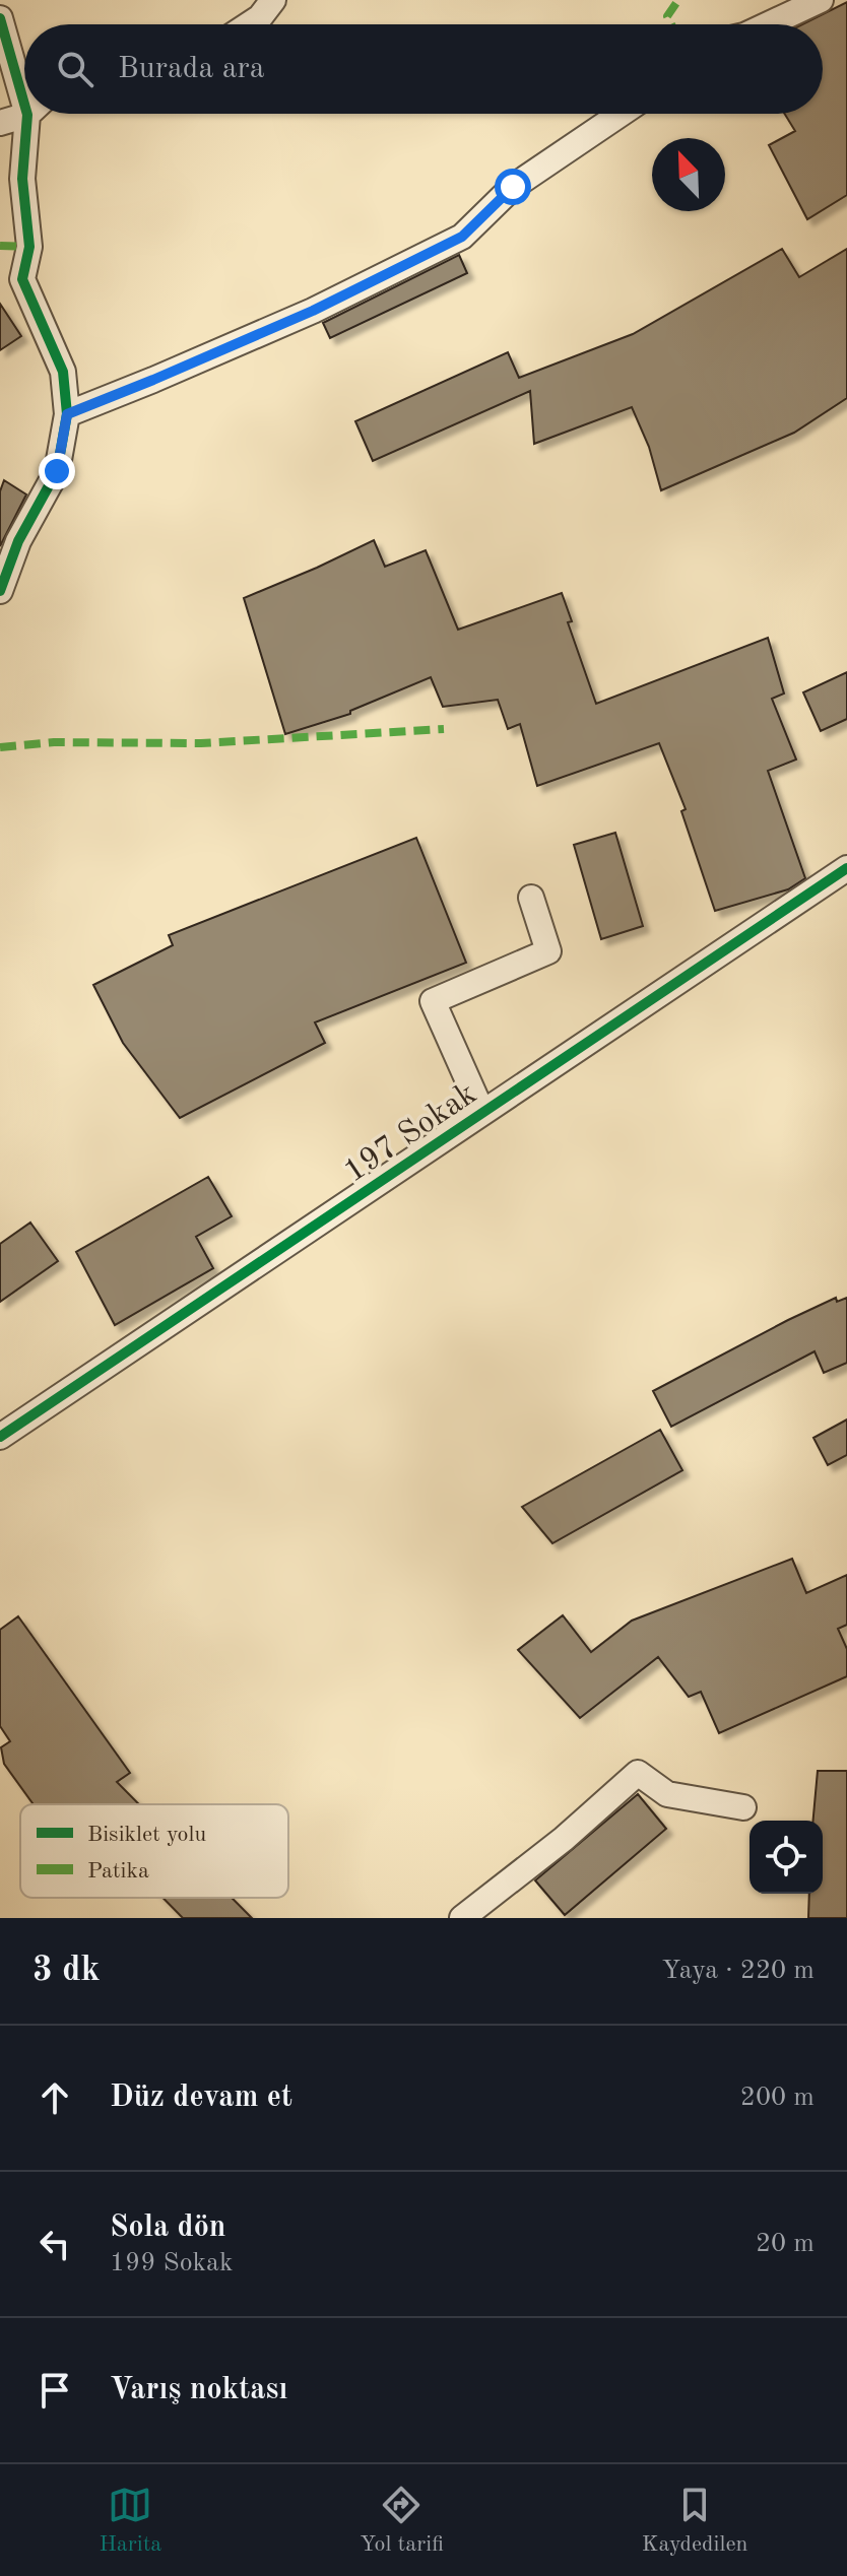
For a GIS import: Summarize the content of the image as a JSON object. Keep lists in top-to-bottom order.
{
  "streets": {
    "street": ["197 Sokak"]
  },
  "legend": ["Bisiklet yolu", "Patika"],
  "north": "top left",
  "page": {
    "search": "Burada ara",
    "heading": ["3 dk", "Yaya · 220 m"],
    "list": [
      ["Düz devam et", "200 m"],
      ["Sola dön", "199 Sokak", "20 m"],
      "Varış noktası"
    ],
    "nav": ["Harita", "Yol tarifi", "Kaydedilen"]
  }
}
